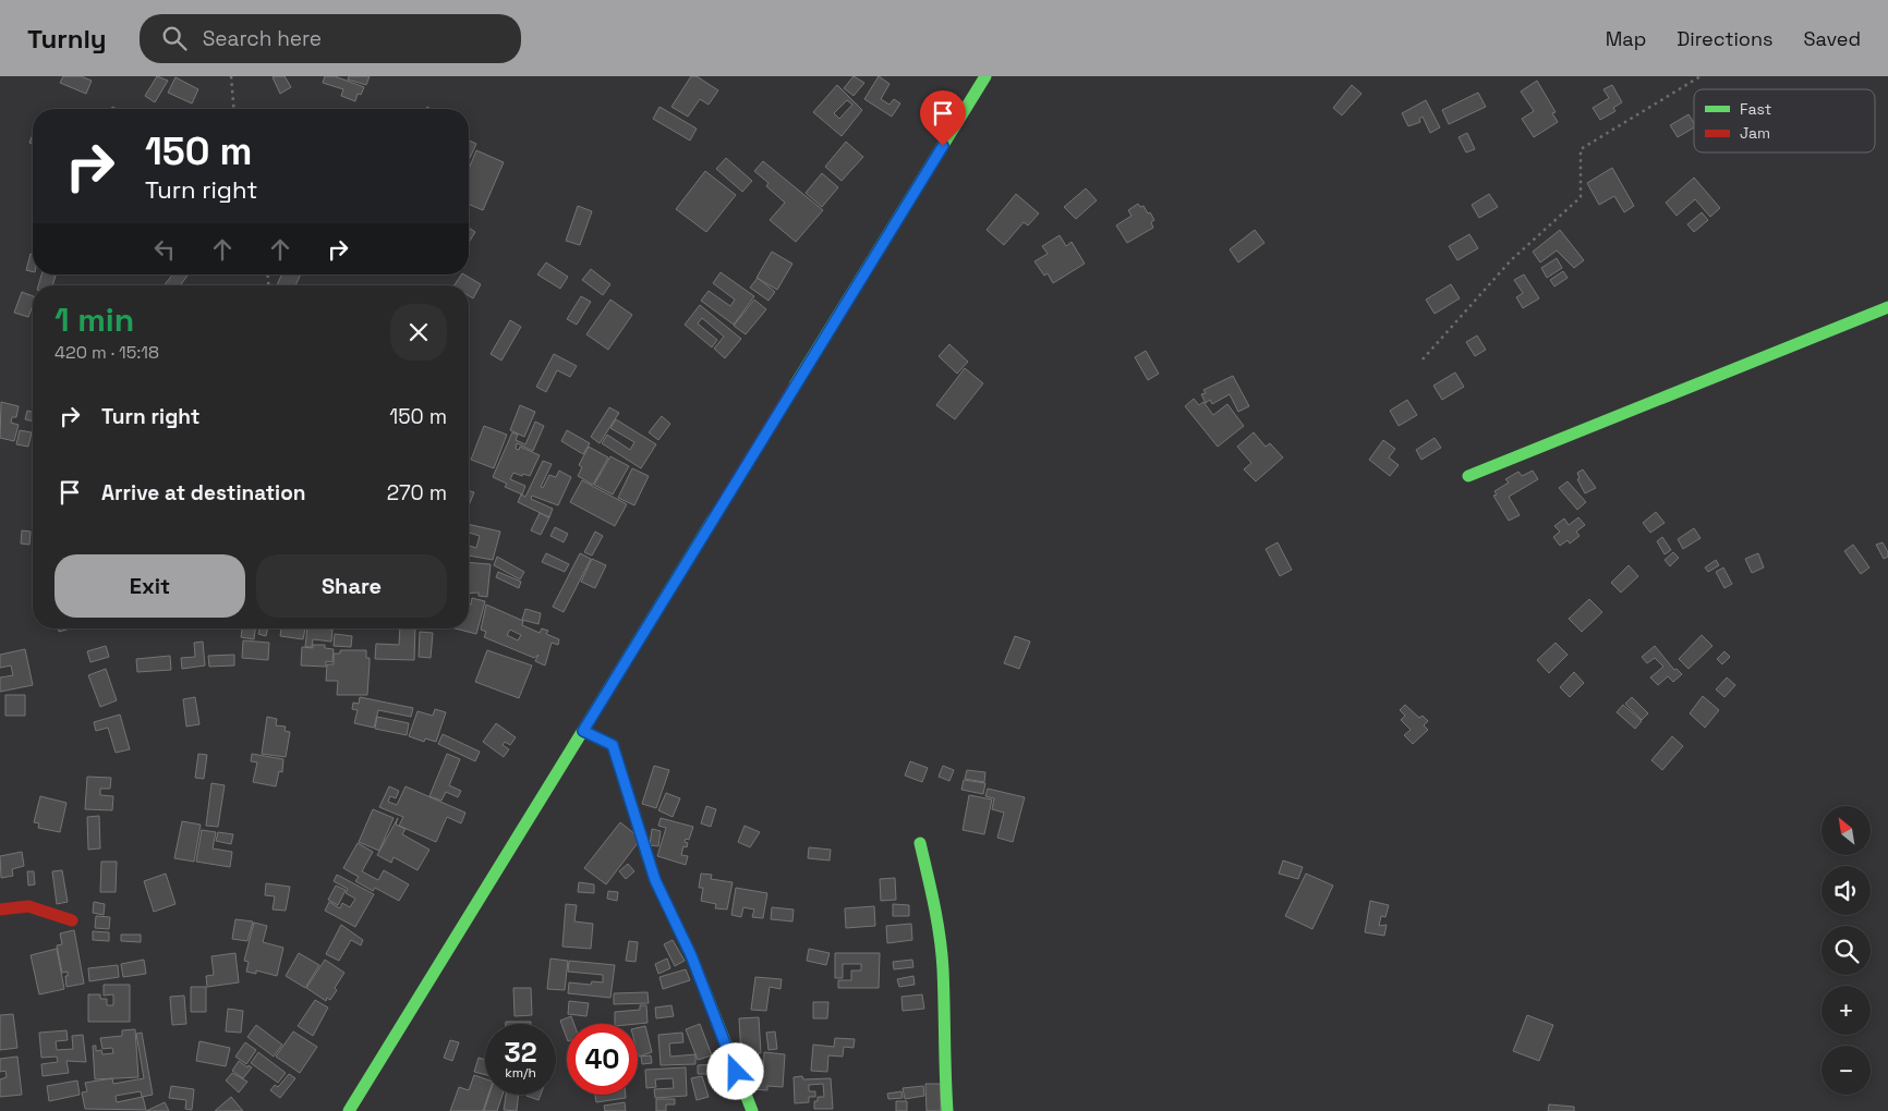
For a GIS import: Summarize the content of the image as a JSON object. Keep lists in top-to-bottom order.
{
  "legend": ["Fast", "Jam"],
  "north": "top left",
  "page": {
    "header": "Turnly",
    "search": "Search here",
    "nav": ["Map", "Directions", "Saved"],
    "turn": ["150 m", "Turn right"],
    "heading": ["1 min", "420 m · 15:18"],
    "list": [
      {
        "name": "Turn right",
        "value": "150 m"
      },
      {
        "name": "Arrive at destination",
        "value": "270 m"
      }
    ],
    "buttons": ["Exit", "Share"],
    "map_buttons": ["+", "−"],
    "speed": "32 km/h",
    "limit": "40"
  }
}
